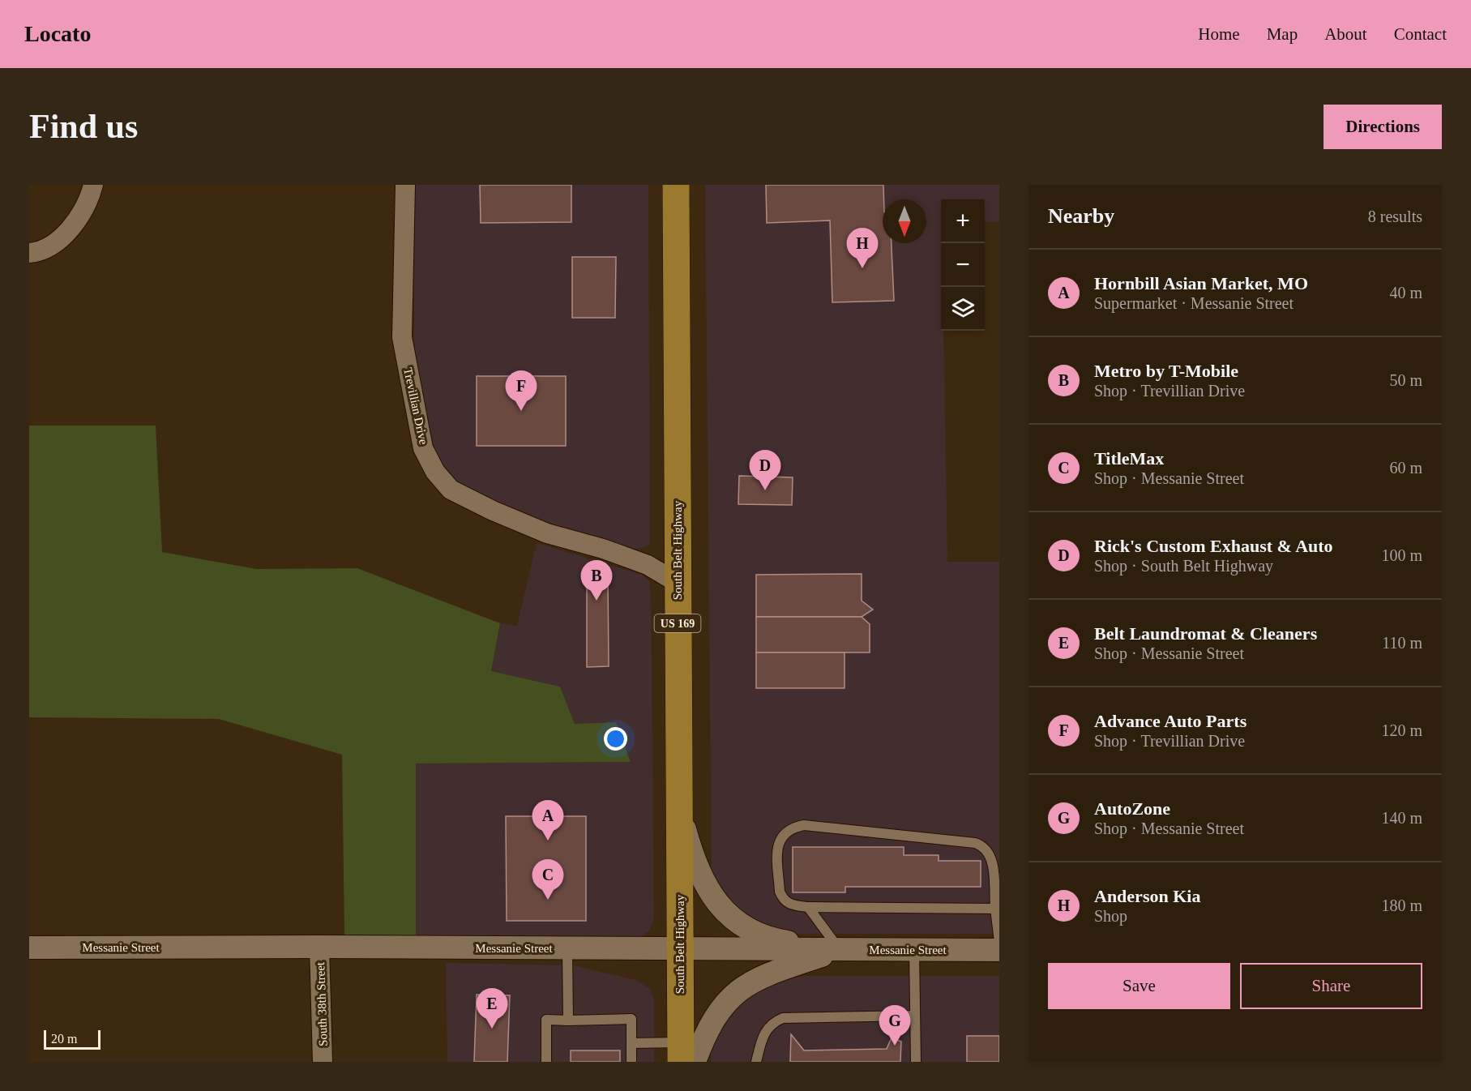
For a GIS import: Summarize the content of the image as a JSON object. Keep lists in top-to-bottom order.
{
  "streets": {
    "main road": ["South Belt Highway", "US 169"],
    "street": ["Trevillian Drive", "Messanie Street", "South 38th Street"]
  },
  "crossings": [
    ["Trevillian Drive", "South Belt Highway"],
    ["South Belt Highway", "Messanie Street"],
    ["Messanie Street", "South 38th Street"]
  ],
  "scale_bar": "20 m",
  "north": "bottom",
  "page": {
    "header": "Locato",
    "nav": [
      "Home",
      "Map",
      "About",
      "Contact"
    ],
    "buttons": [
      "Directions",
      ["Save", "Share"]
    ],
    "title": "Find us",
    "heading": ["Nearby", "8 results"],
    "map_buttons": ["+", "−"],
    "pins": [
      "H",
      "F",
      "D",
      "B",
      "A",
      "C",
      "E",
      "G"
    ],
    "list": [
      {
        "mark": "A",
        "name": "Hornbill Asian Market, MO",
        "note": "Supermarket · Messanie Street",
        "value": "40 m"
      },
      {
        "mark": "B",
        "name": "Metro by T-Mobile",
        "note": "Shop · Trevillian Drive",
        "value": "50 m"
      },
      {
        "mark": "C",
        "name": "TitleMax",
        "note": "Shop · Messanie Street",
        "value": "60 m"
      },
      {
        "mark": "D",
        "name": "Rick's Custom Exhaust & Auto",
        "note": "Shop · South Belt Highway",
        "value": "100 m"
      },
      {
        "mark": "E",
        "name": "Belt Laundromat & Cleaners",
        "note": "Shop · Messanie Street",
        "value": "110 m"
      },
      {
        "mark": "F",
        "name": "Advance Auto Parts",
        "note": "Shop · Trevillian Drive",
        "value": "120 m"
      },
      {
        "mark": "G",
        "name": "AutoZone",
        "note": "Shop · Messanie Street",
        "value": "140 m"
      },
      {
        "mark": "H",
        "name": "Anderson Kia",
        "note": "Shop",
        "value": "180 m"
      }
    ],
    "scale": "20 m"
  }
}
